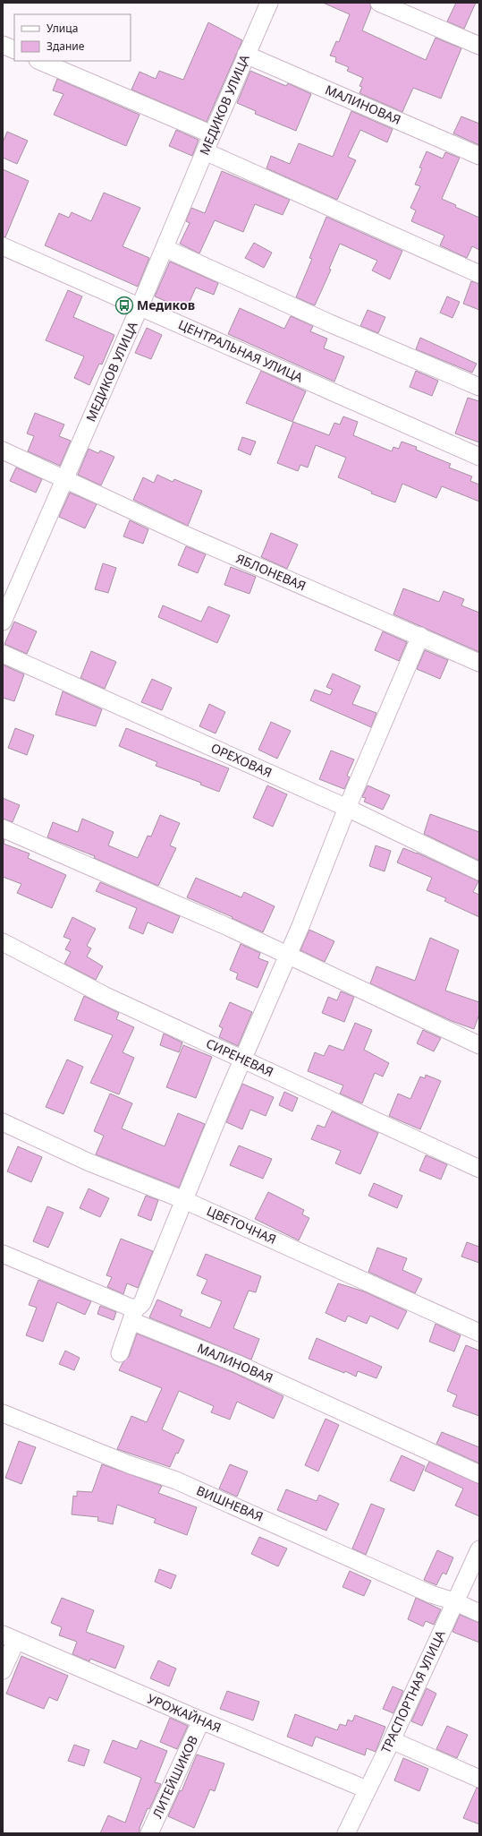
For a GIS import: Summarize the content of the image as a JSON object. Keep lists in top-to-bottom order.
{
  "streets": {
    "street": [
      "МЕДИКОВ УЛИЦА",
      "МАЛИНОВАЯ",
      "ЦЕНТРАЛЬНАЯ УЛИЦА",
      "ЯБЛОНЕВАЯ",
      "ОРЕХОВАЯ",
      "СИРЕНЕВАЯ",
      "ЦВЕТОЧНАЯ",
      "ВИШНЕВАЯ",
      "ТРАСПОРТНАЯ УЛИЦА",
      "УРОЖАЙНАЯ",
      "ЛИТЕЙШИКОВ"
    ]
  },
  "crossings": [
    ["МЕДИКОВ УЛИЦА", "МАЛИНОВАЯ"],
    ["МЕДИКОВ УЛИЦА", "ЦЕНТРАЛЬНАЯ УЛИЦА"],
    ["МЕДИКОВ УЛИЦА", "ЯБЛОНЕВАЯ"],
    ["ВИШНЕВАЯ", "ТРАСПОРТНАЯ УЛИЦА"],
    ["ТРАСПОРТНАЯ УЛИЦА", "УРОЖАЙНАЯ"],
    ["УРОЖАЙНАЯ", "ЛИТЕЙШИКОВ"]
  ],
  "places": {
    "bus stop": ["Медиков"]
  },
  "legend": ["Улица", "Здание"]
}
